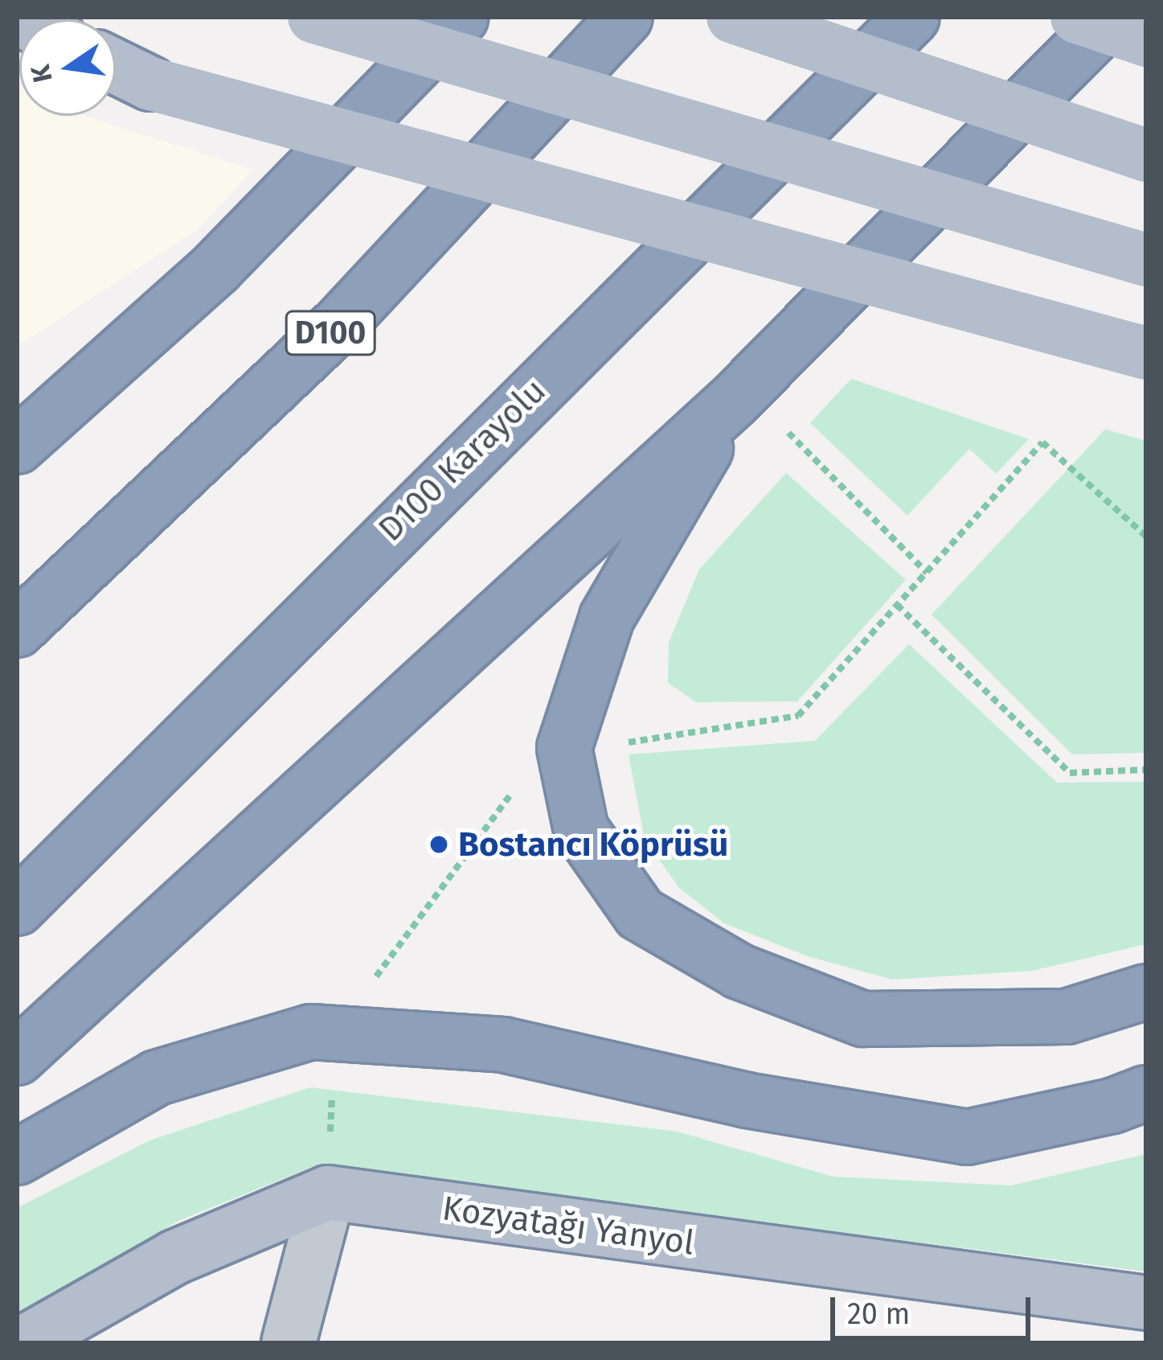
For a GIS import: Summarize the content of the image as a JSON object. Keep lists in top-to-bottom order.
{
  "streets": {
    "highway": ["D100", "D100 Karayolu"],
    "main road": ["Kozyatağı Yanyol"]
  },
  "places": ["Bostancı Köprüsü"],
  "scale_bar": "20 m",
  "north": "left"
}
